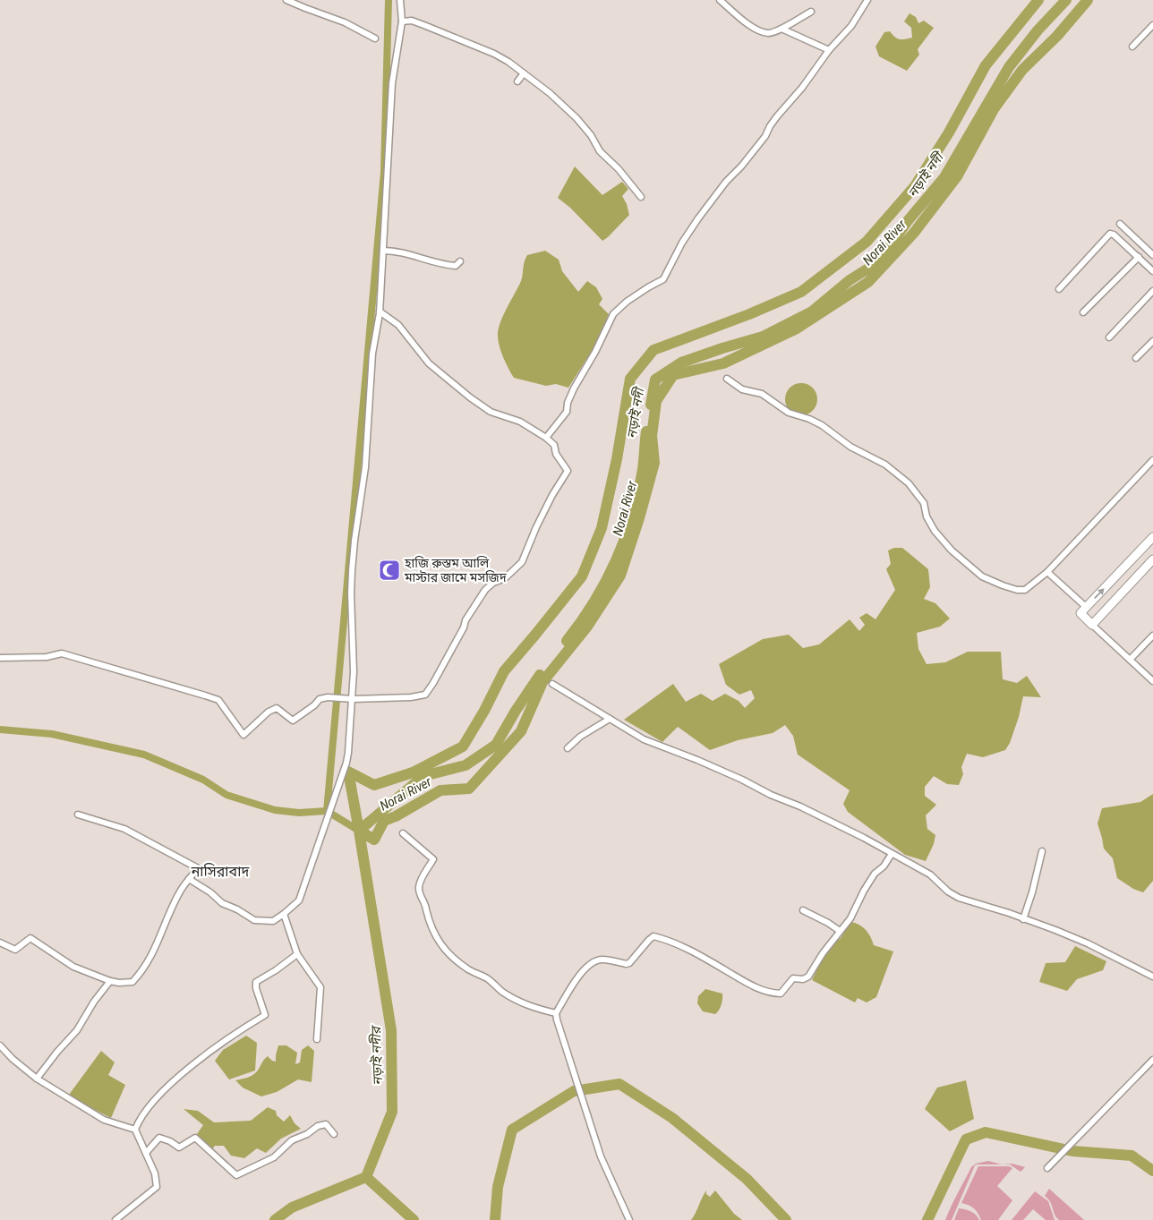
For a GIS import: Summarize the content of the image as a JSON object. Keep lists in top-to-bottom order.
{
  "districts": ["নাসিরাবাদ"],
  "water": ["নড়াই নদী", "Norai River", "নড়াই নদীর"],
  "places": {
    "mosque": ["হাজি রুস্তম আলি মাস্টার জামে মসজিদ"]
  }
}
